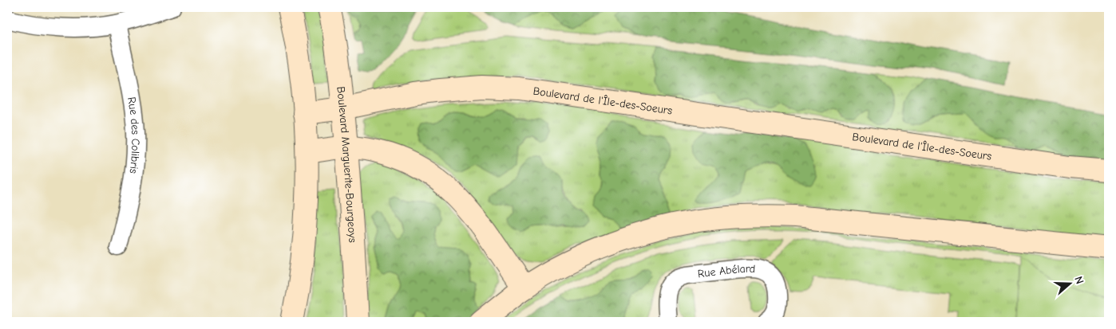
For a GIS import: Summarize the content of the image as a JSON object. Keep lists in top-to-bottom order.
{
  "streets": {
    "street": [
      "Boulevard de l'Île-des-Soeurs",
      "Rue des Colibris",
      "Boulevard Marguerite-Bourgeoys",
      "Rue Abélard"
    ]
  },
  "crossings": [
    ["Boulevard de l'Île-des-Soeurs", "Boulevard Marguerite-Bourgeoys"]
  ],
  "north": "right"
}
